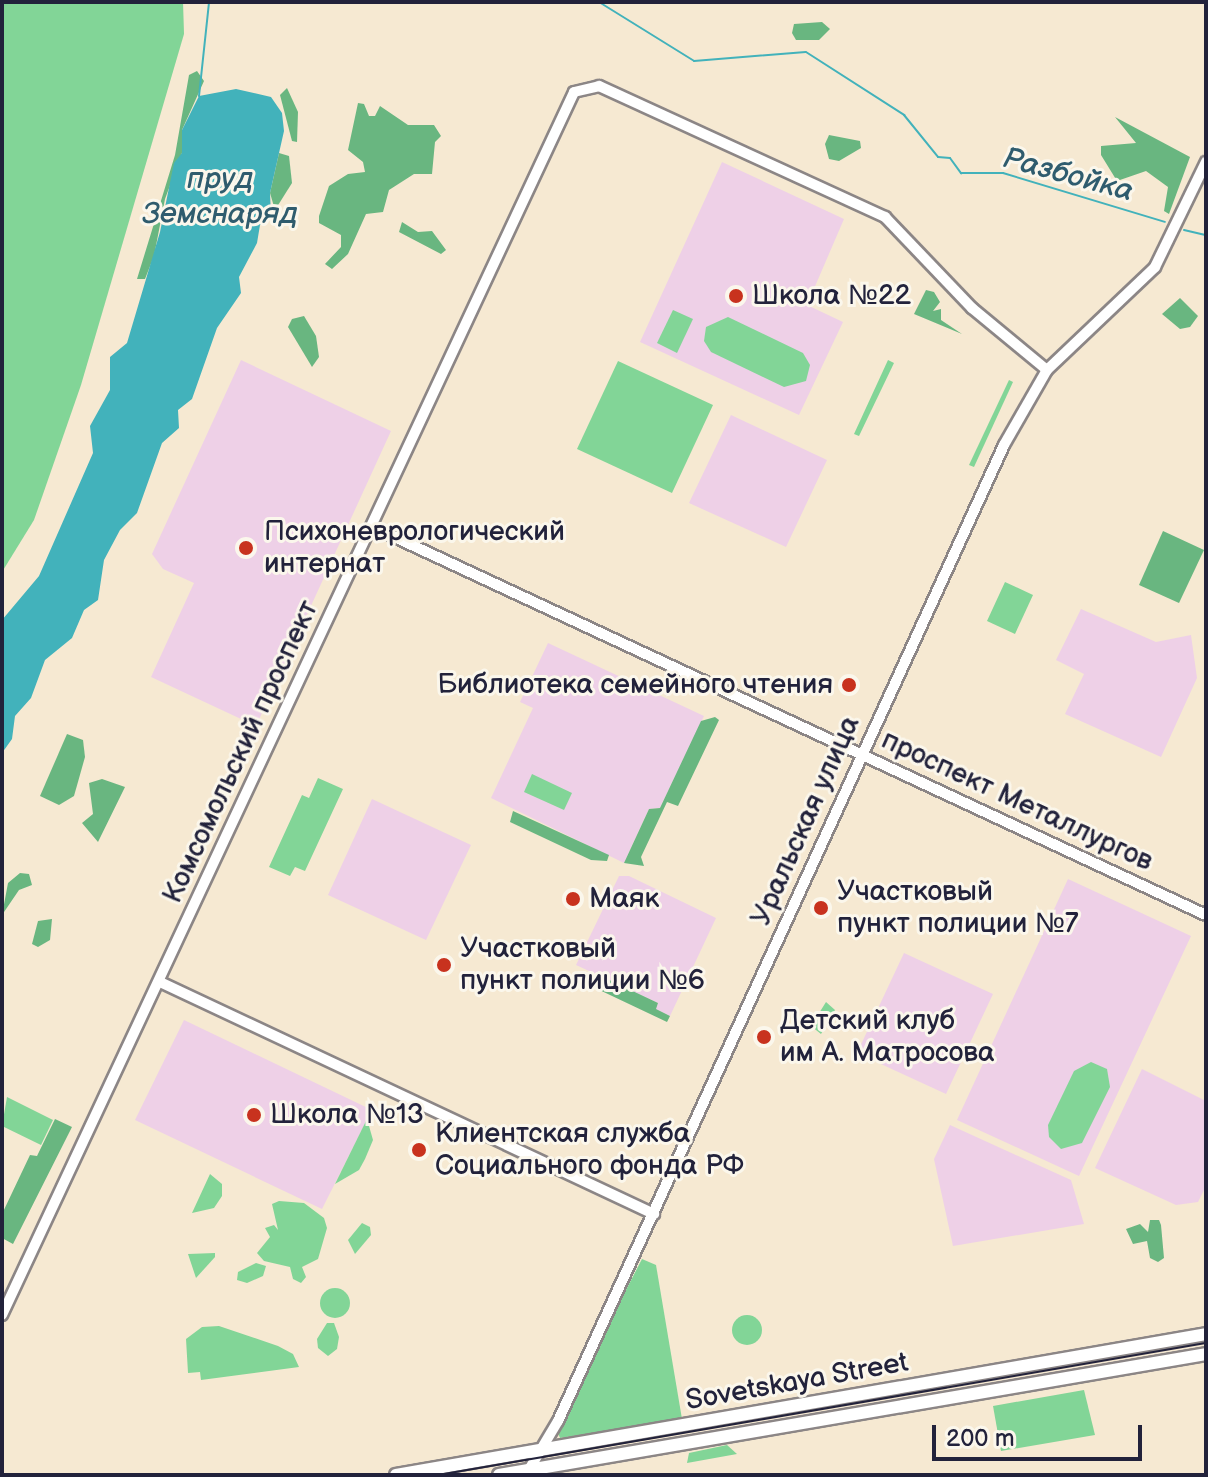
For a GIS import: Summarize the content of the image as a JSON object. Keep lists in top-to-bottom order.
{
  "streets": {
    "main road": ["Sovetskaya Street"],
    "street": ["Комсомольский проспект", "проспект Металлургов", "Уральская улица"]
  },
  "crossings": [
    ["Комсомольский проспект", "проспект Металлургов"],
    ["Комсомольский проспект", "Уральская улица"],
    ["проспект Металлургов", "Уральская улица"],
    ["Уральская улица", "Sovetskaya Street"]
  ],
  "water": ["Разбойка", "пруд Земснаряд"],
  "places": [
    "Школа №22",
    "Психоневрологический интернат",
    "Библиотека семейного чтения",
    "Маяк",
    "Участковый пункт полиции №7",
    "Участковый пункт полиции №6",
    "Детский клуб им А. Матросова",
    "Школа №13",
    "Клиентская служба Социального фонда РФ"
  ],
  "scale_bar": "200 m"
}
